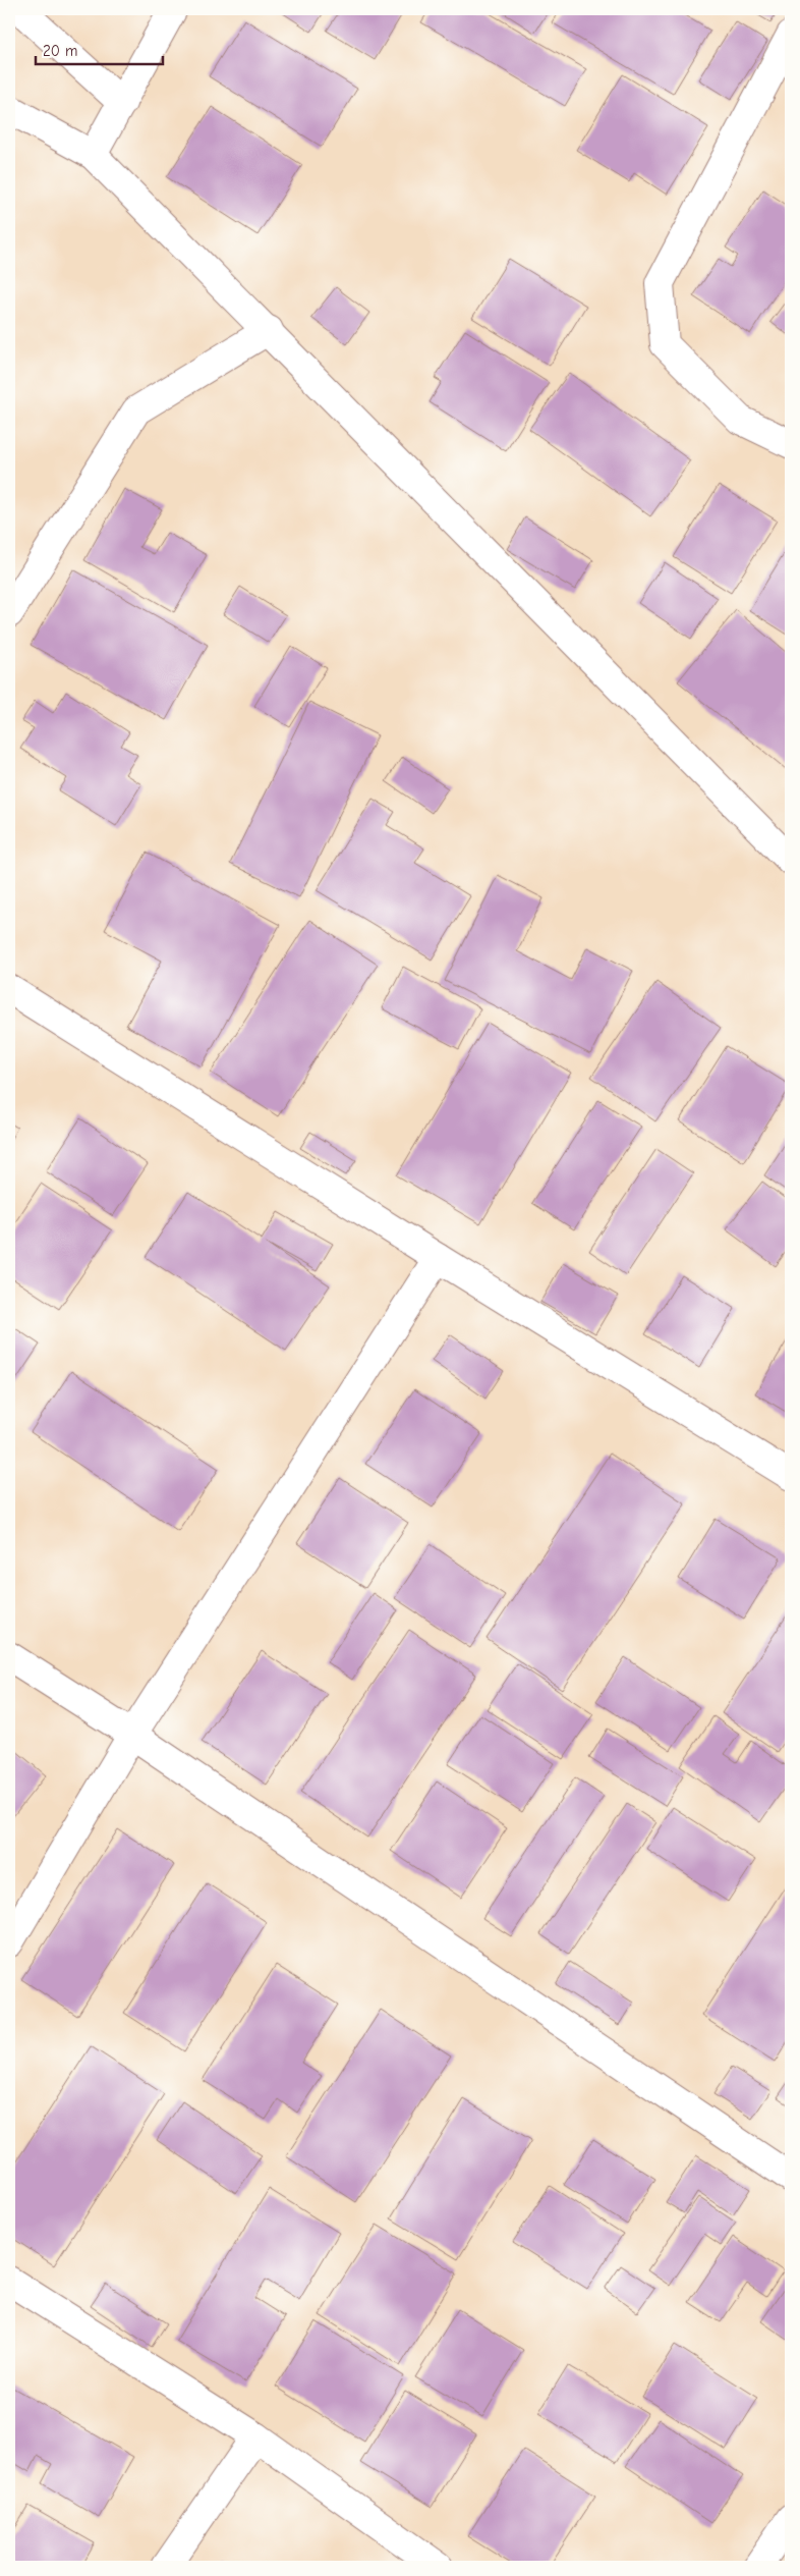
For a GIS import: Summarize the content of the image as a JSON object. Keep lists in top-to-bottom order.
{
  "scale_bar": "20 m"
}
